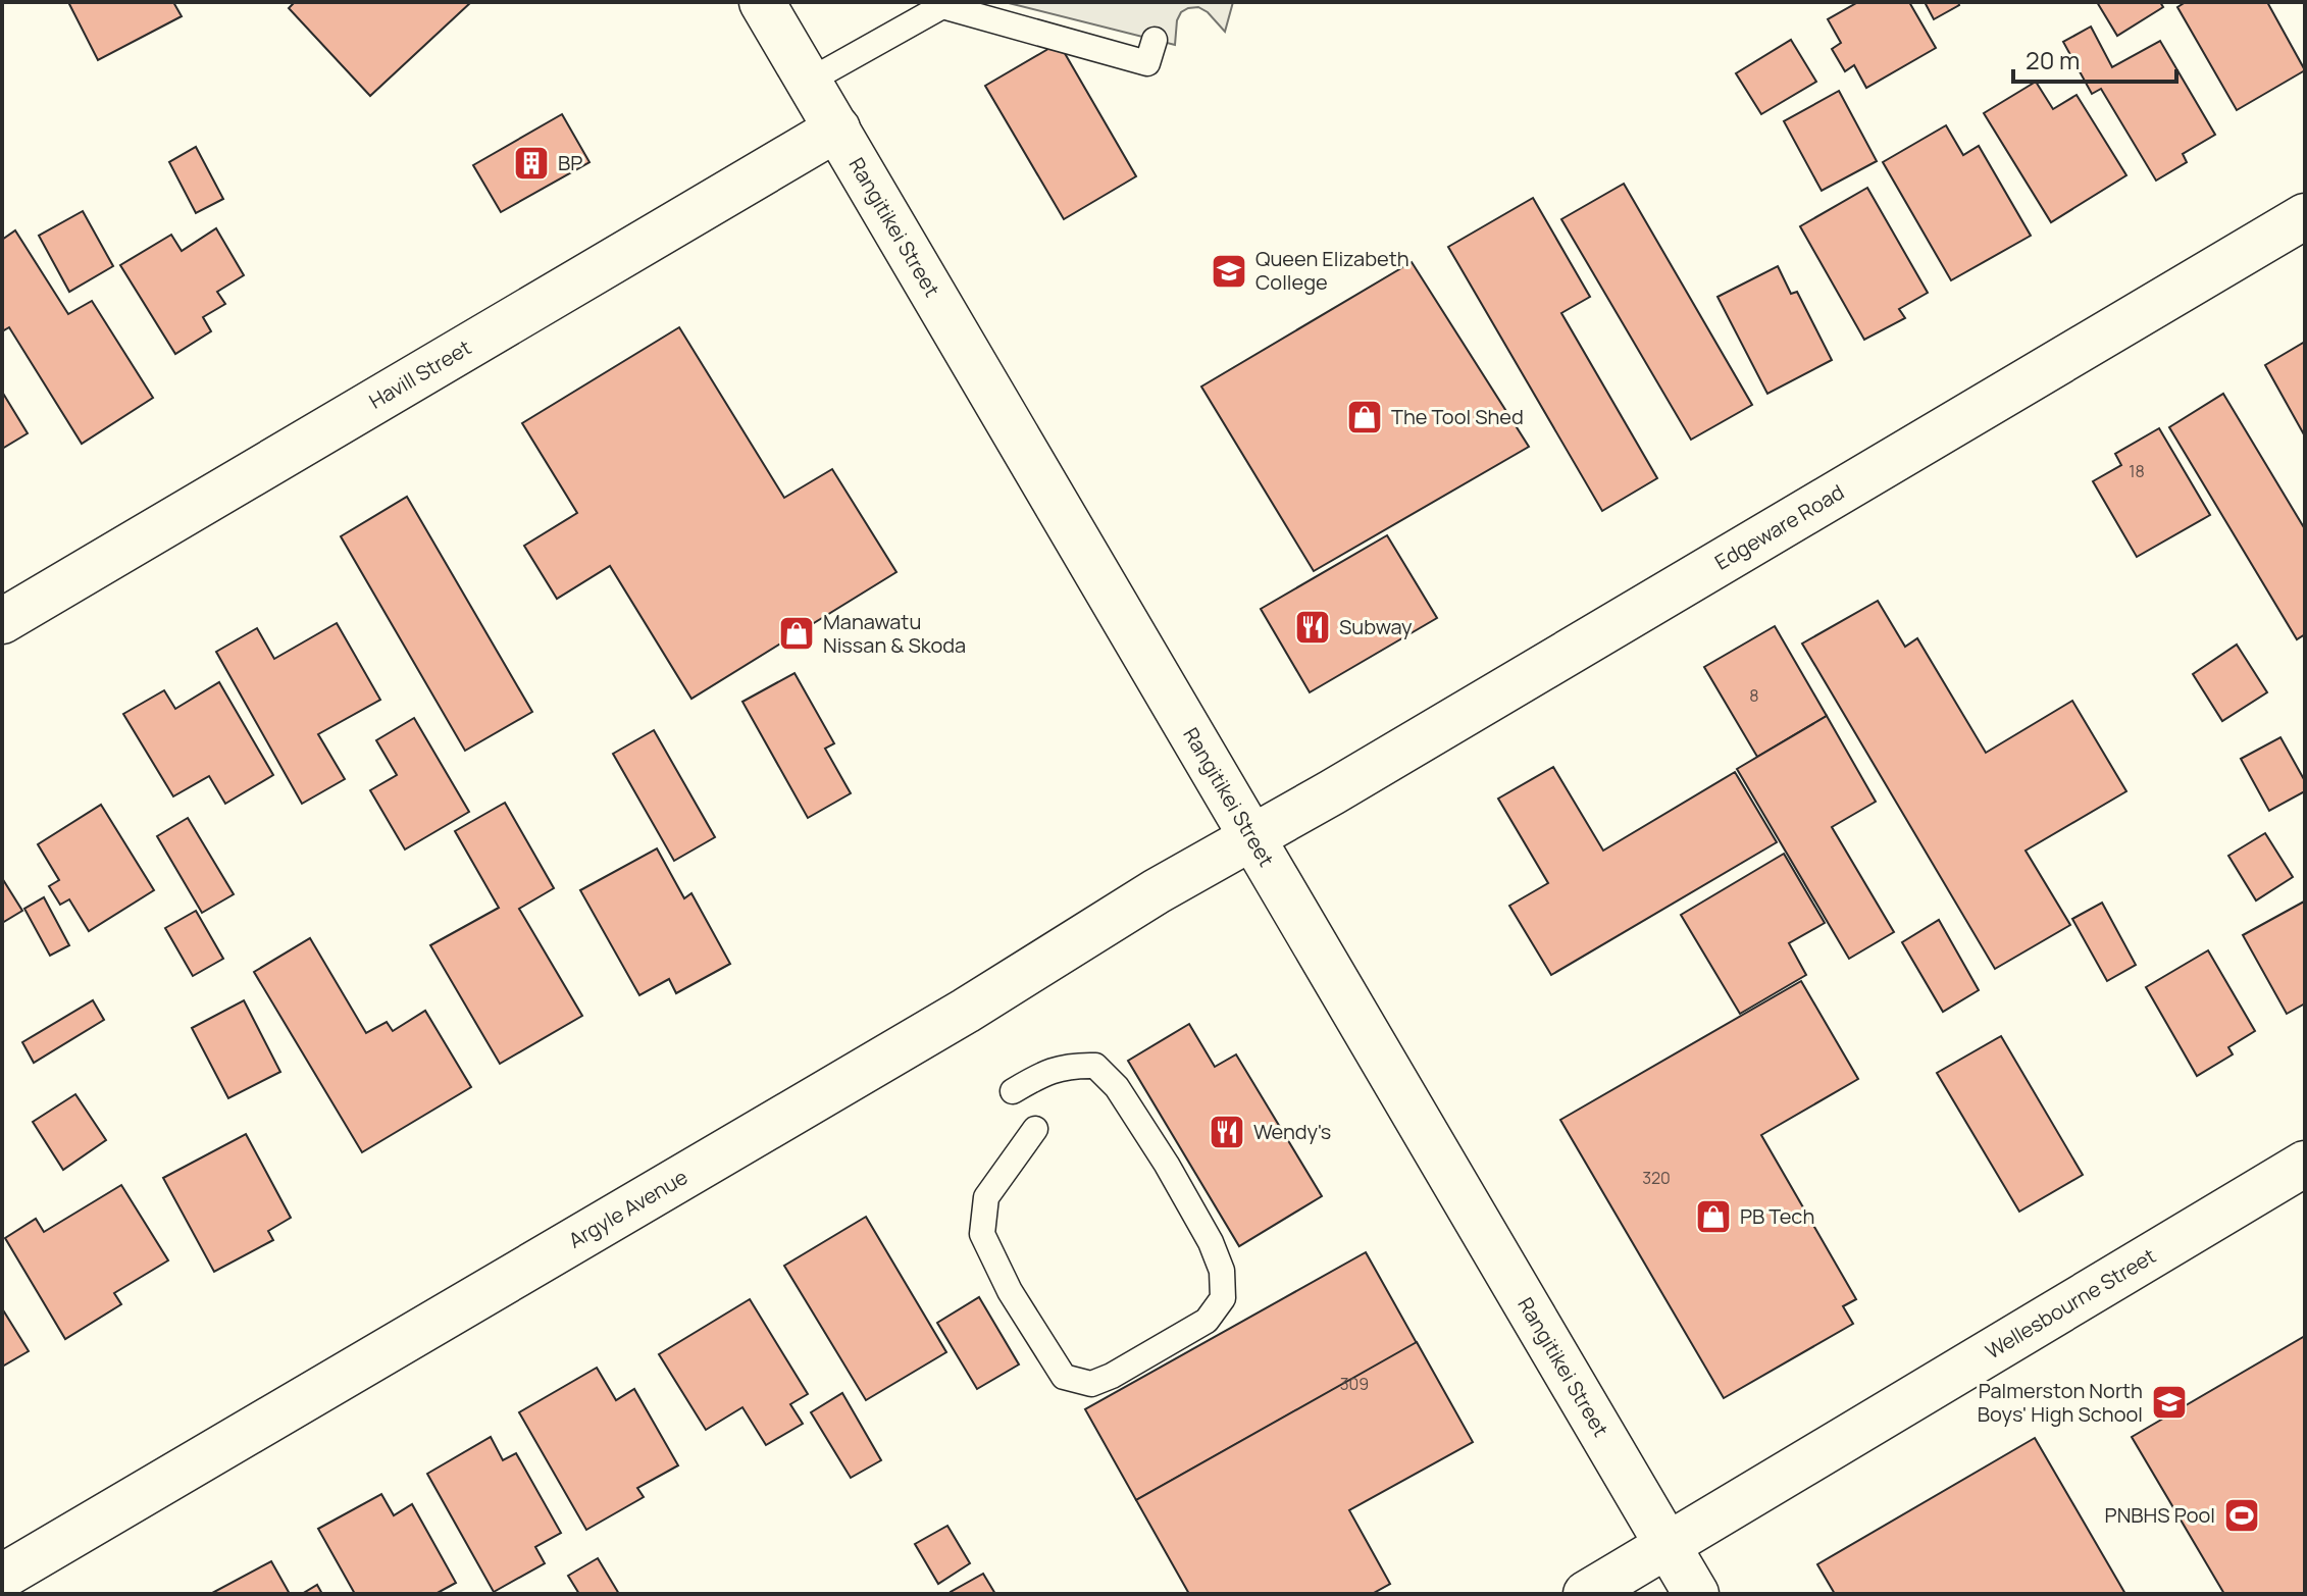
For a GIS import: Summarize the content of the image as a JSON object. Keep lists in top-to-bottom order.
{
  "streets": {
    "main road": [
      "Rangitikei Street",
      "Havill Street",
      "Edgeware Road",
      "Argyle Avenue",
      "Wellesbourne Street"
    ]
  },
  "crossings": [
    ["Rangitikei Street", "Havill Street"],
    ["Rangitikei Street", "Edgeware Road"],
    ["Rangitikei Street", "Argyle Avenue"],
    ["Rangitikei Street", "Wellesbourne Street"],
    ["Edgeware Road", "Argyle Avenue"]
  ],
  "places": {
    "building": ["BP"],
    "school or university": ["Queen Elizabeth College", "Palmerston North Boys' High School"],
    "shop": ["The Tool Shed", "Manawatu Nissan & Skoda", "PB Tech"],
    "restaurant": ["Subway", "Wendy's"],
    "sports": ["PNBHS Pool"]
  },
  "house_numbers": [
    "18",
    "8",
    "320",
    "309"
  ],
  "scale_bar": "20 m"
}
